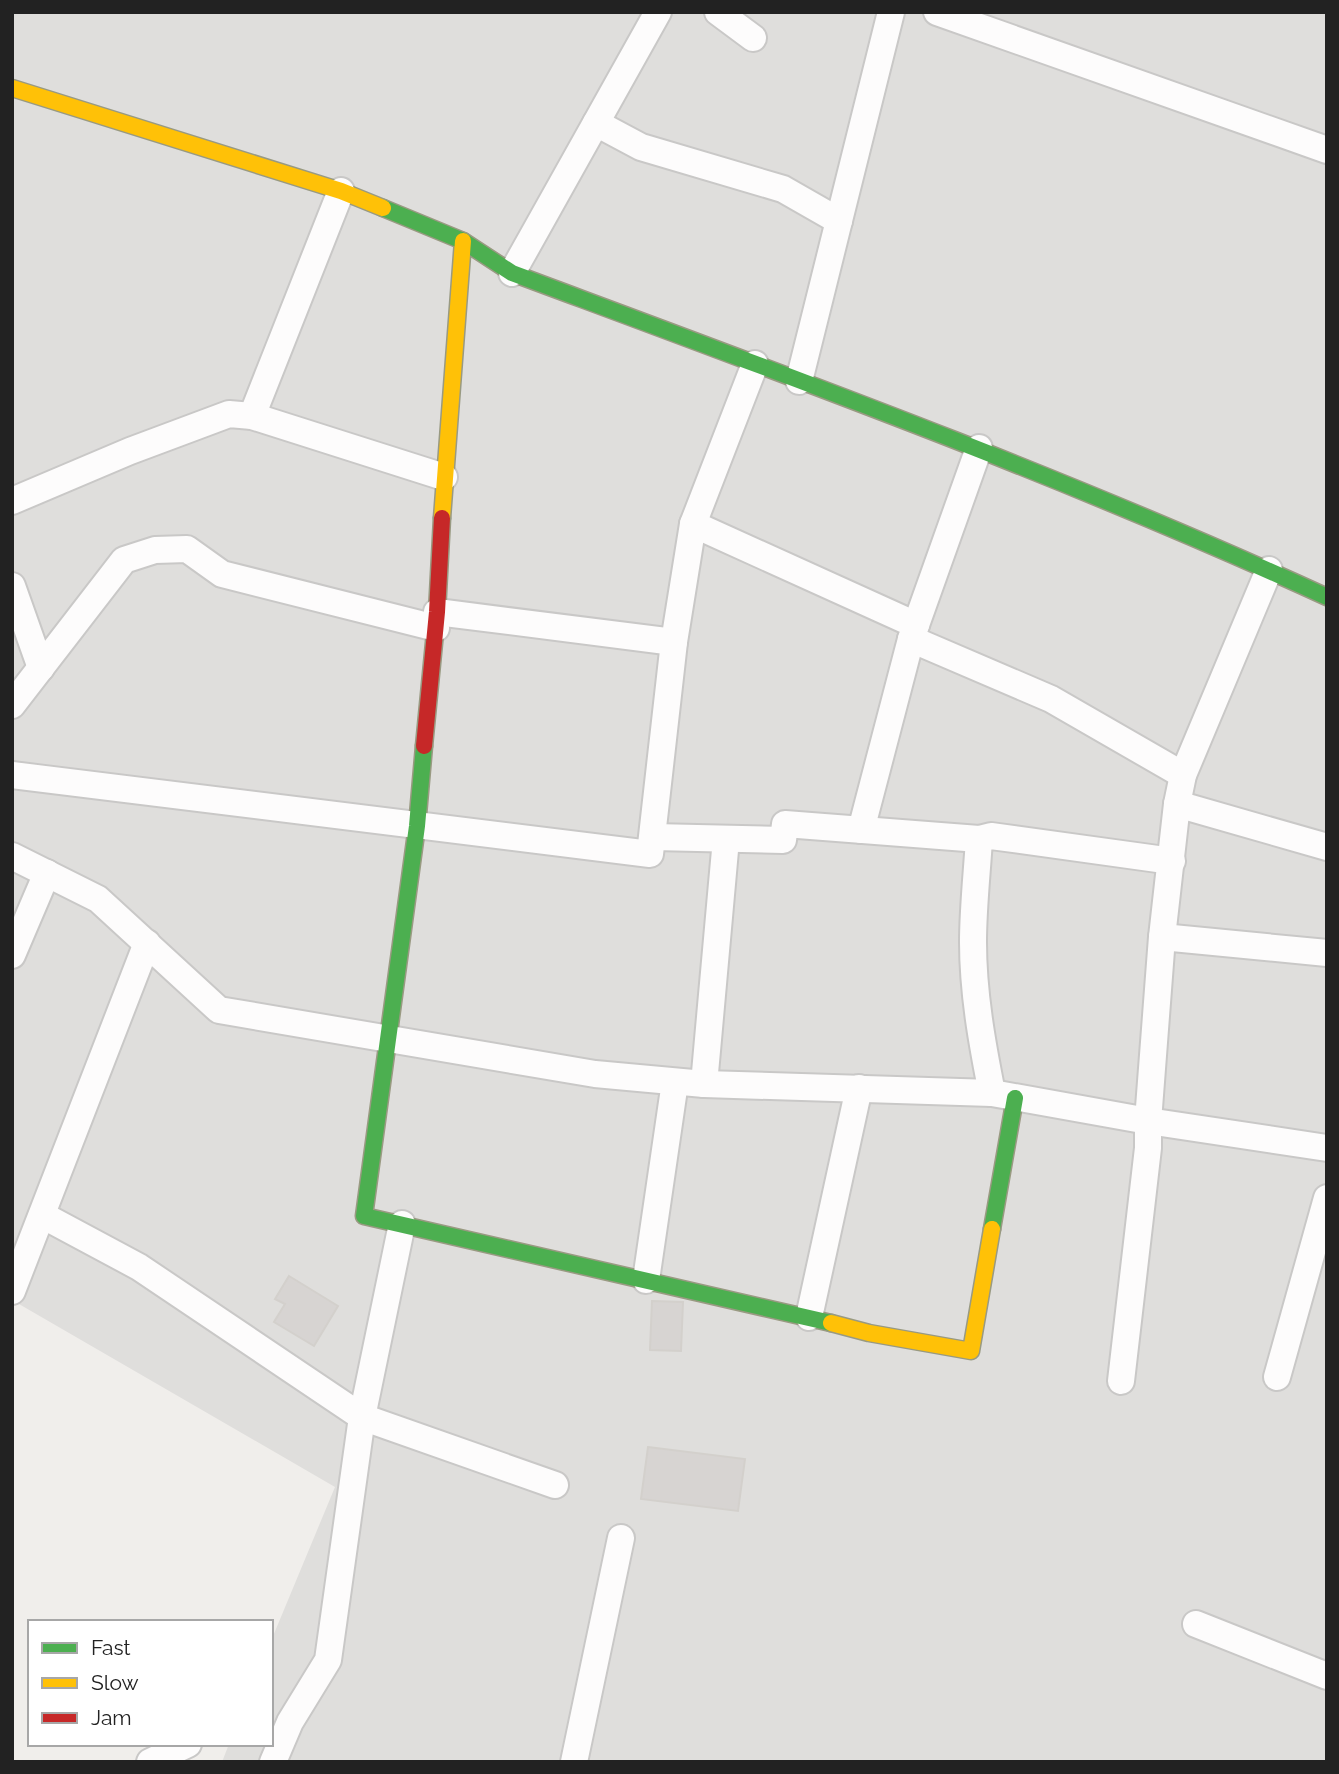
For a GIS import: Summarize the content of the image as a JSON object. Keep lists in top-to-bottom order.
{
  "legend": ["Fast", "Slow", "Jam"]
}
